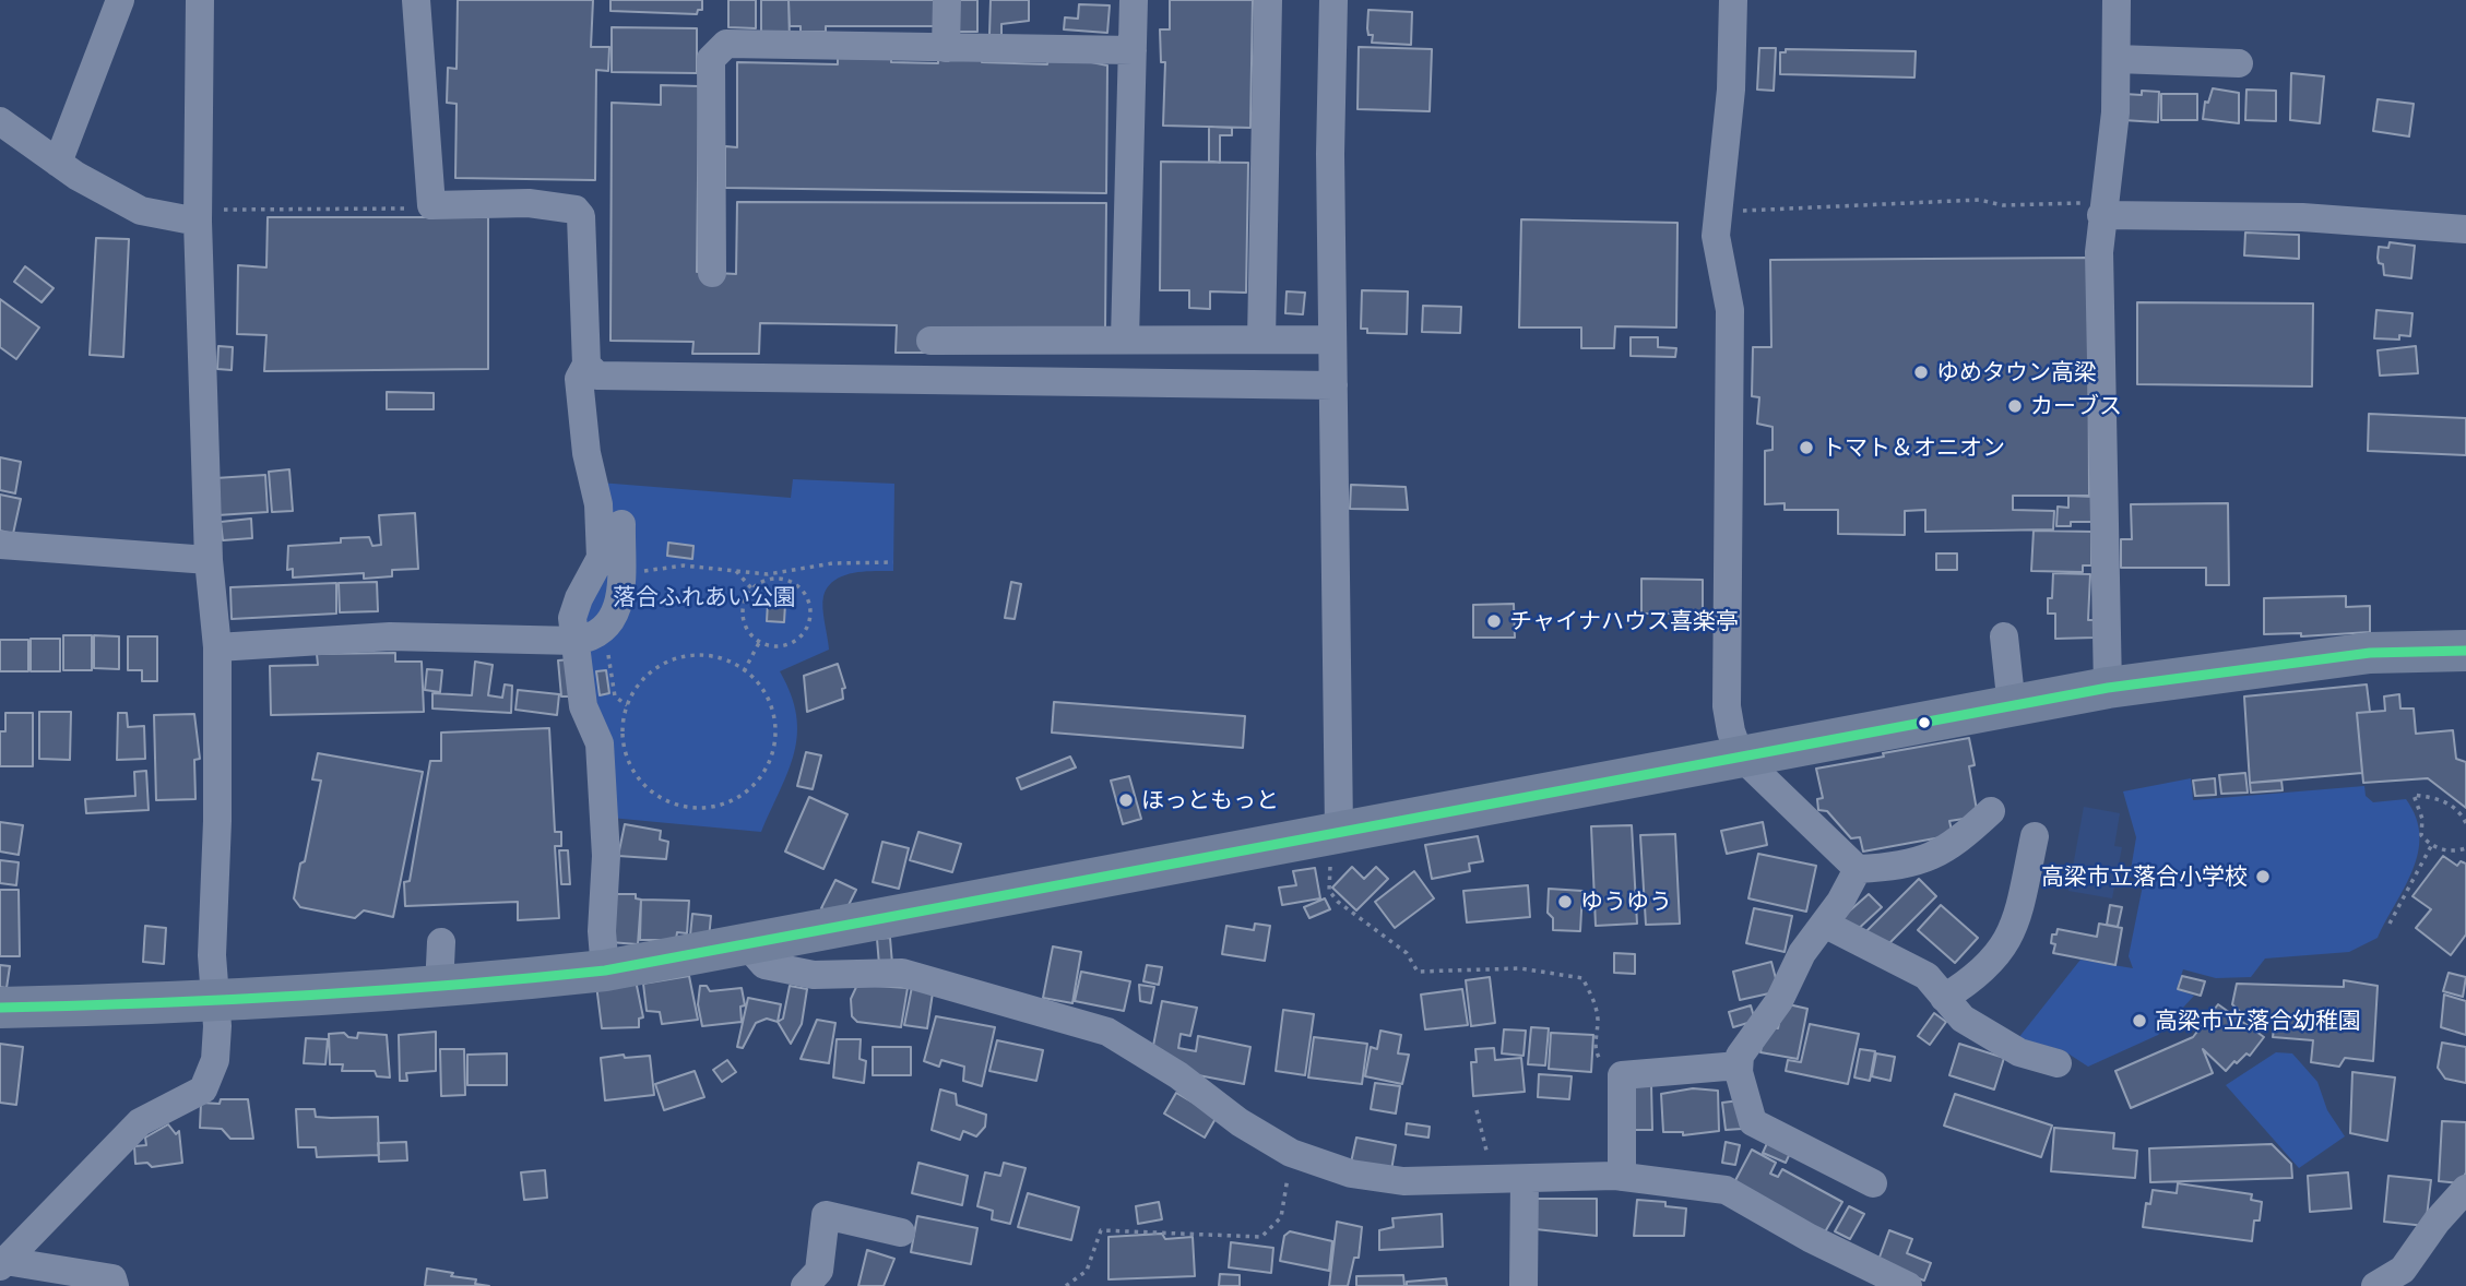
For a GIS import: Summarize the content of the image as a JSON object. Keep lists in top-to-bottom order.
{
  "parks": ["落合ふれあい公園"],
  "places": [
    "ゆめタウン高梁",
    "カーブス",
    "トマト＆オニオン",
    "チャイナハウス喜楽亭",
    "ほっともっと",
    "高梁市立落合小学校",
    "ゆうゆう",
    "高梁市立落合幼稚園"
  ]
}
